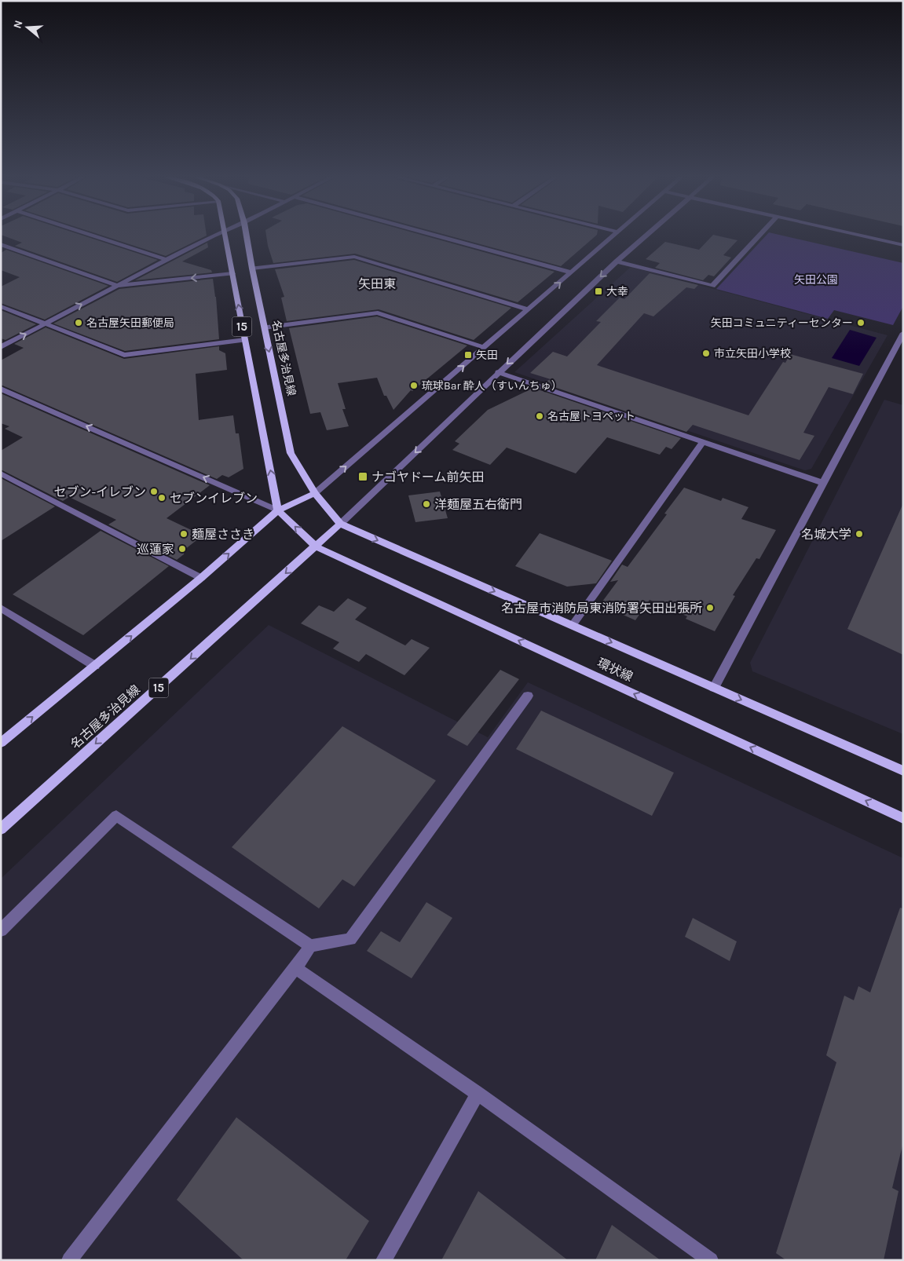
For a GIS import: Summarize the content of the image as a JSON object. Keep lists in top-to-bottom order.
{
  "streets": {
    "main road": ["15", "名古屋多治見線", "環状線"]
  },
  "crossings": [
    ["名古屋多治見線", "環状線"]
  ],
  "districts": ["矢田東"],
  "parks": ["矢田公園"],
  "places": {
    "transit": ["大幸", "矢田", "ナゴヤドーム前矢田"],
    "other": [
      "名古屋矢田郵便局",
      "矢田コミュニティーセンター",
      "市立矢田小学校",
      "琉球Bar 酔人（すいんちゅ）",
      "名古屋トヨペット",
      "セブン-イレブン",
      "セブンイレブン",
      "洋麺屋五右衛門",
      "麺屋ささき",
      "名城大学",
      "巡蓮家",
      "名古屋市消防局東消防署矢田出張所"
    ]
  },
  "north": "left"
}
